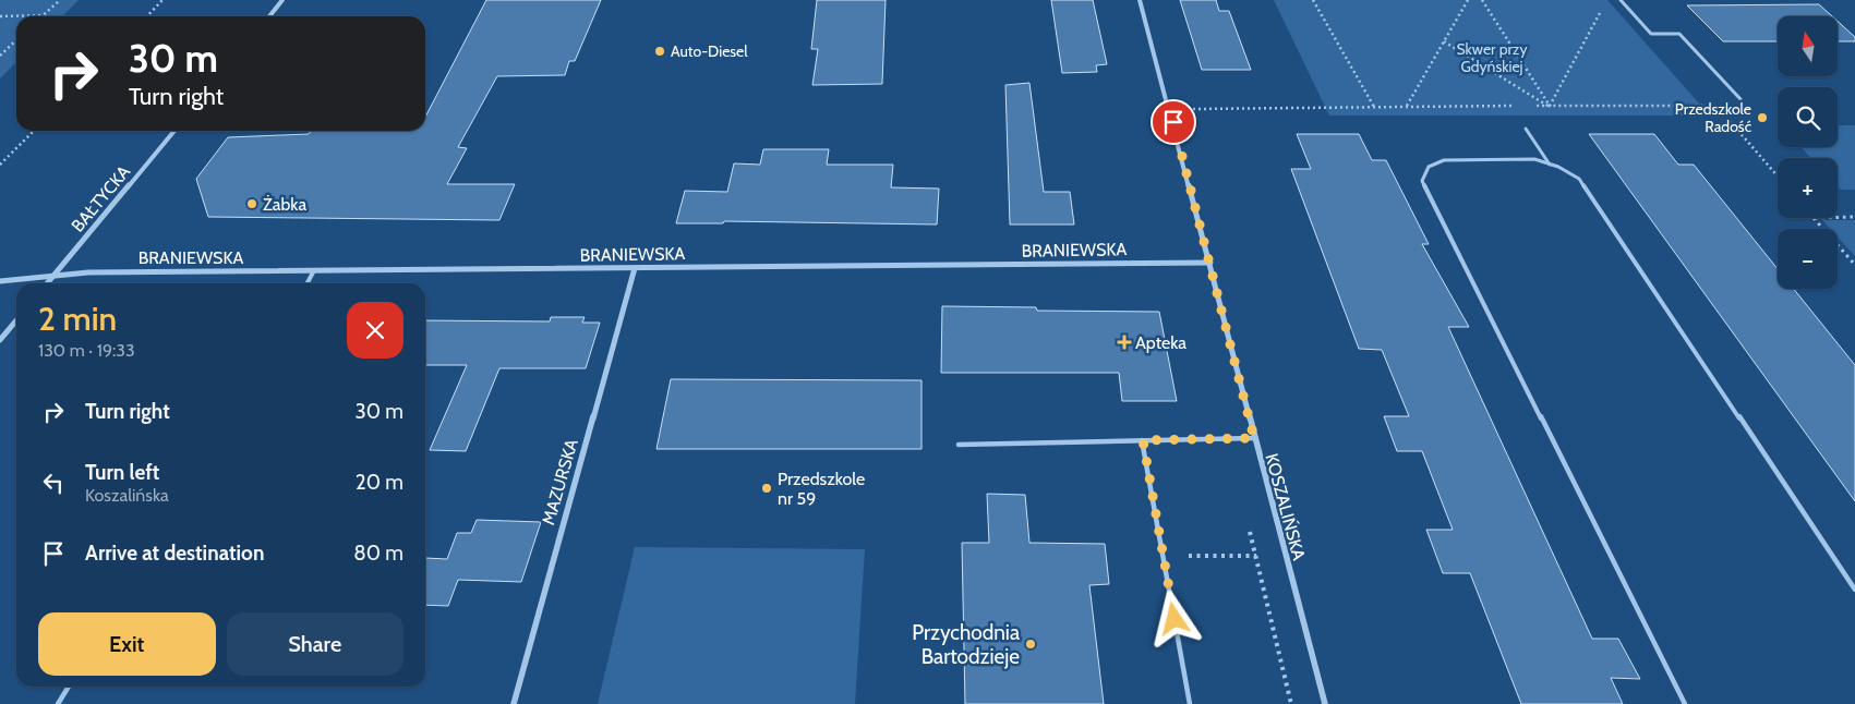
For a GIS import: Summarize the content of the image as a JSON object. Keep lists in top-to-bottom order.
{
  "streets": {
    "street": [
      "BAŁTYCKA",
      "BRANIEWSKA",
      "MAZURSKA",
      "KOSZALIŃSKA"
    ]
  },
  "crossings": [
    ["BAŁTYCKA", "BRANIEWSKA"],
    ["BRANIEWSKA", "MAZURSKA"],
    ["BRANIEWSKA", "KOSZALIŃSKA"]
  ],
  "parks": ["Skwer przy Gdyńskiej"],
  "places": {
    "other": [
      "Auto-Diesel",
      "Przedszkole Radość",
      "Żabka",
      "Przedszkole nr 59",
      "Przychodnia Bartodzieje"
    ],
    "health": ["Apteka"]
  },
  "north": "top",
  "page": {
    "map_buttons": ["+", "−"],
    "turn": ["30 m", "Turn right"],
    "heading": ["2 min", "130 m · 19:33"],
    "list": [
      {
        "name": "Turn right",
        "value": "30 m"
      },
      {
        "name": "Turn left",
        "note": "Koszalińska",
        "value": "20 m"
      },
      {
        "name": "Arrive at destination",
        "value": "80 m"
      }
    ],
    "buttons": ["Exit", "Share"]
  }
}
